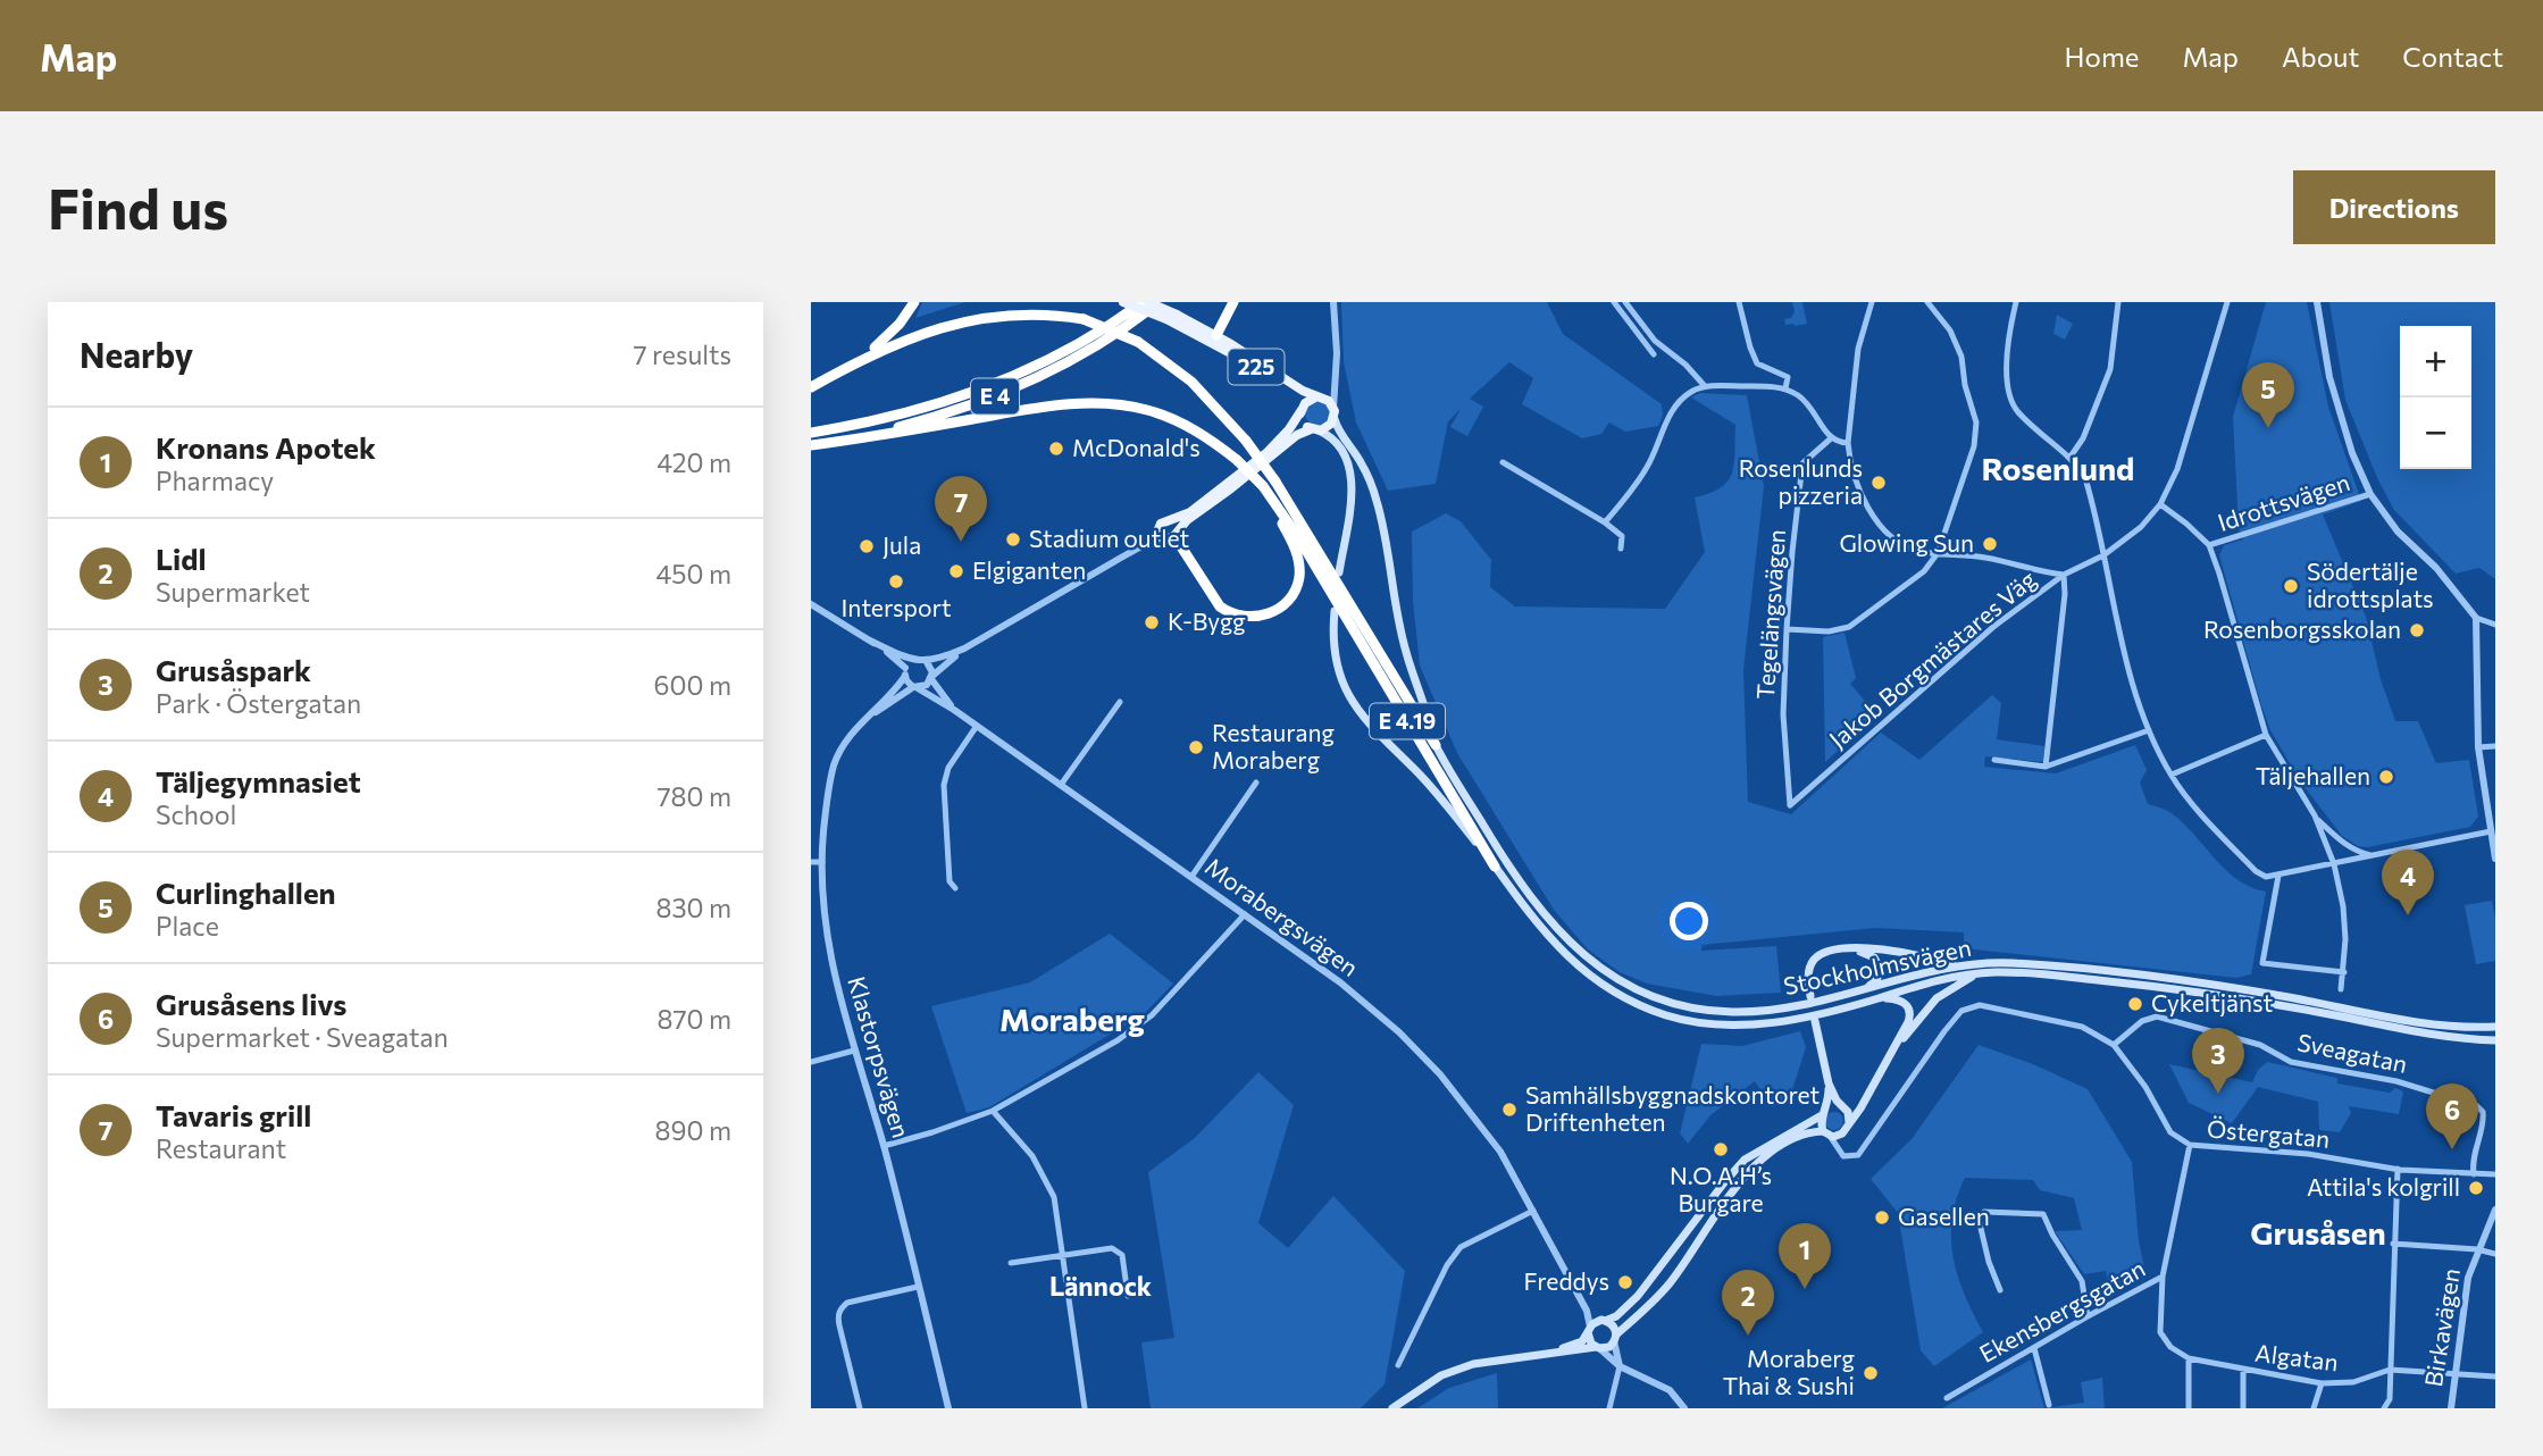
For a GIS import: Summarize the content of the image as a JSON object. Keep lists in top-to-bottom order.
{
  "streets": {
    "highway": ["E 4", "E 4.19"],
    "main road": ["225", "Stockholmsvägen"],
    "street": [
      "Idrottsvägen",
      "Tegelängsvägen",
      "Jakob Borgmästares Väg",
      "Morabergsvägen",
      "Sveagatan",
      "Klastorpsvägen",
      "Östergatan",
      "Ekensbergsgatan",
      "Birkavägen",
      "Algatan"
    ]
  },
  "crossings": [
    ["225", "E 4"],
    ["225", "Stockholmsvägen"],
    ["E 4", "E 4.19"],
    ["Tegelängsvägen", "Jakob Borgmästares Väg"],
    ["E 4.19", "Stockholmsvägen"],
    ["Morabergsvägen", "Klastorpsvägen"],
    ["Sveagatan", "Östergatan"],
    ["Östergatan", "Ekensbergsgatan"],
    ["Birkavägen", "Algatan"]
  ],
  "districts": [
    "Rosenlund",
    "Moraberg",
    "Grusåsen",
    "Lännock"
  ],
  "places": [
    "McDonald's",
    "Rosenlunds pizzeria",
    "Stadium outlet",
    "Glowing Sun",
    "Jula",
    "Elgiganten",
    "Intersport",
    "Södertälje idrottsplats",
    "K-Bygg",
    "Rosenborgsskolan",
    "Restaurang Moraberg",
    "Täljehallen",
    "Cykeltjänst",
    "Samhällsbyggnadskontoret Driftenheten",
    "N.O.A.H’s Burgare",
    "Attila's kolgrill",
    "Gasellen",
    "Freddys",
    "Moraberg Thai & Sushi"
  ],
  "page": {
    "header": "Map",
    "nav": [
      "Home",
      "Map",
      "About",
      "Contact"
    ],
    "buttons": "Directions",
    "title": "Find us",
    "heading": ["Nearby", "7 results"],
    "map_buttons": ["+", "−"],
    "pins": [
      "5",
      "7",
      "4",
      "3",
      "6",
      "1",
      "2"
    ],
    "list": [
      {
        "mark": "1",
        "name": "Kronans Apotek",
        "note": "Pharmacy",
        "value": "420 m"
      },
      {
        "mark": "2",
        "name": "Lidl",
        "note": "Supermarket",
        "value": "450 m"
      },
      {
        "mark": "3",
        "name": "Grusåspark",
        "note": "Park · Östergatan",
        "value": "600 m"
      },
      {
        "mark": "4",
        "name": "Täljegymnasiet",
        "note": "School",
        "value": "780 m"
      },
      {
        "mark": "5",
        "name": "Curlinghallen",
        "note": "Place",
        "value": "830 m"
      },
      {
        "mark": "6",
        "name": "Grusåsens livs",
        "note": "Supermarket · Sveagatan",
        "value": "870 m"
      },
      {
        "mark": "7",
        "name": "Tavaris grill",
        "note": "Restaurant",
        "value": "890 m"
      }
    ]
  }
}
